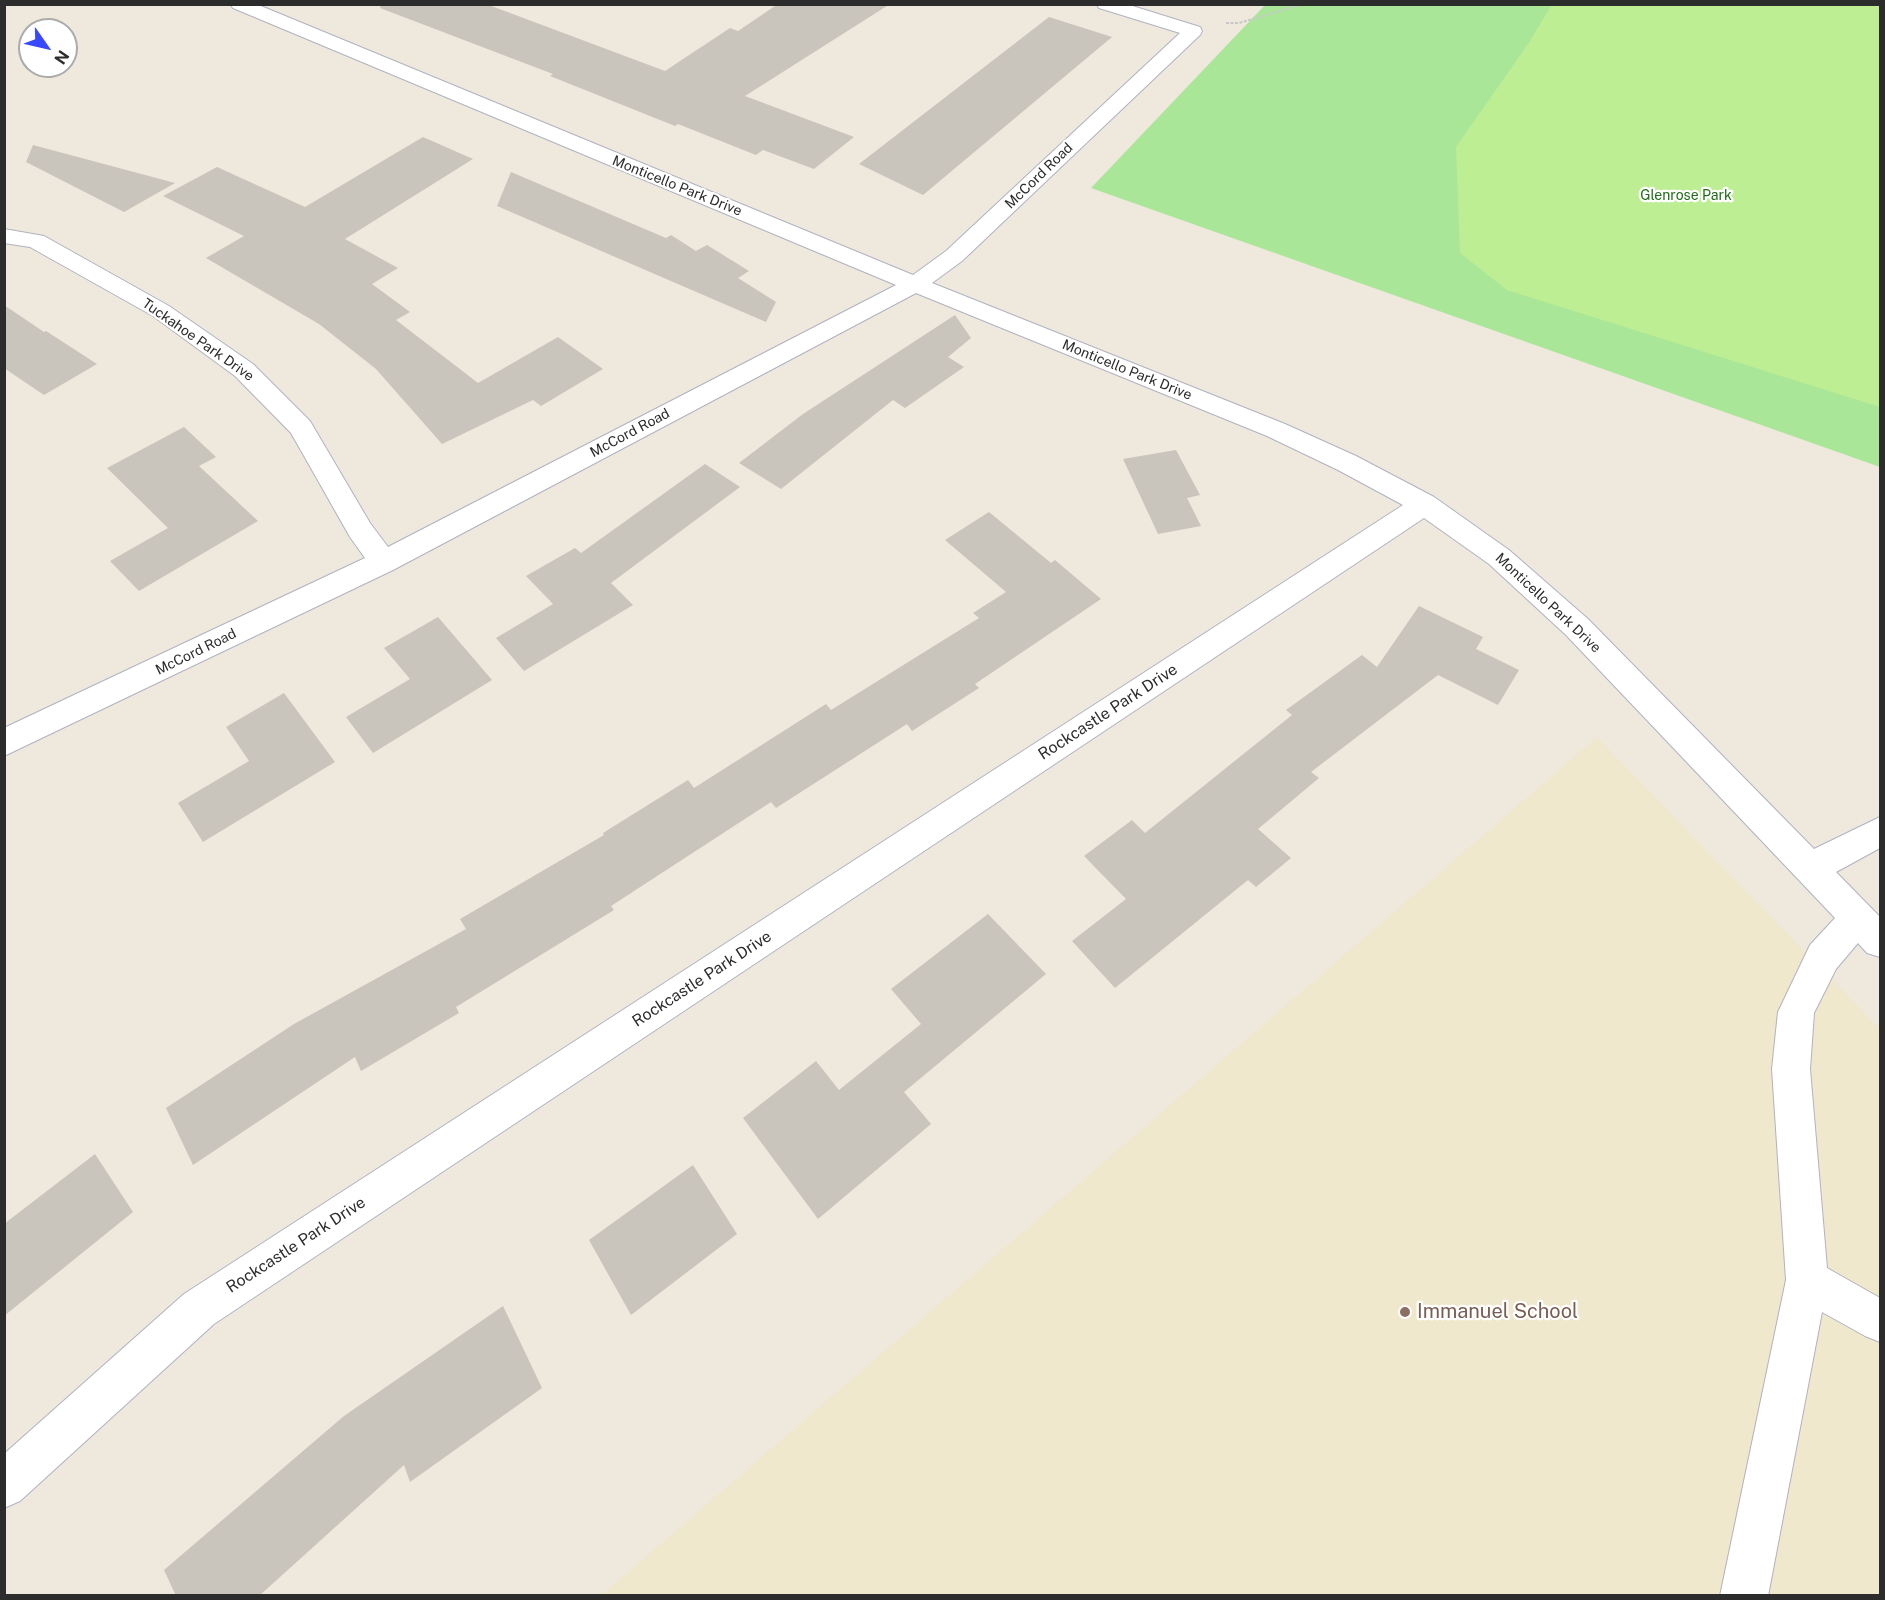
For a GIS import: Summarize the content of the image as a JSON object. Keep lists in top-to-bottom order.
{
  "streets": {
    "street": [
      "McCord Road",
      "Monticello Park Drive",
      "Tuckahoe Park Drive",
      "Rockcastle Park Drive"
    ]
  },
  "crossings": [
    ["McCord Road", "Monticello Park Drive"],
    ["McCord Road", "Tuckahoe Park Drive"],
    ["Monticello Park Drive", "Rockcastle Park Drive"]
  ],
  "parks": ["Glenrose Park"],
  "places": ["Immanuel School"],
  "north": "bottom right"
}
